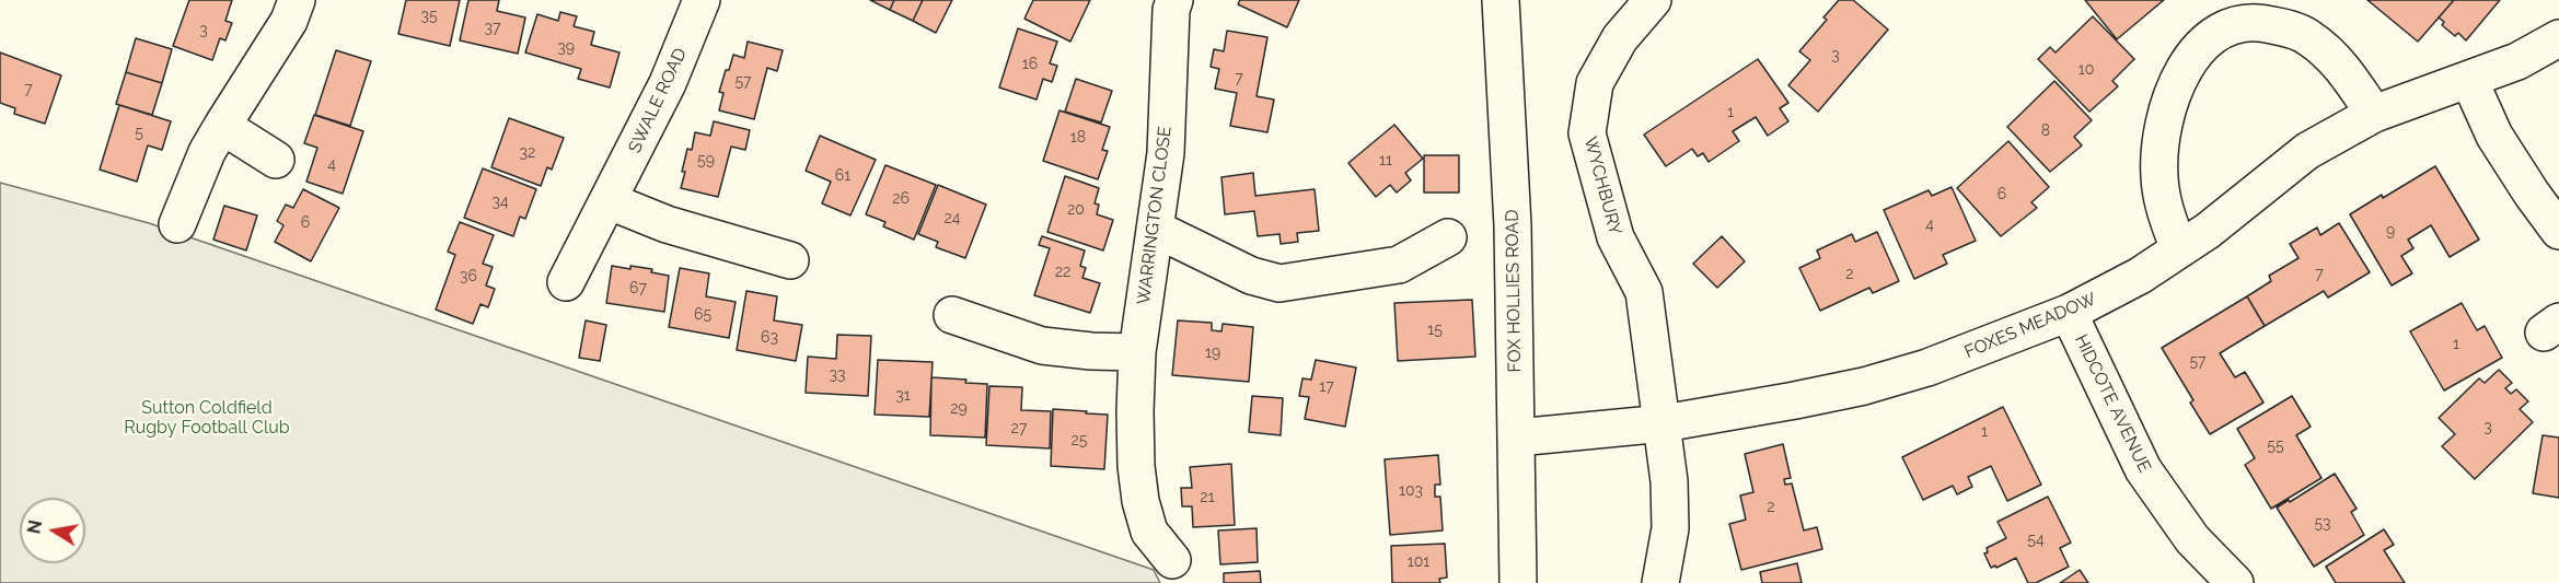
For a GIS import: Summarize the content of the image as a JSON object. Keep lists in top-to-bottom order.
{
  "streets": {
    "street": [
      "SWALE ROAD",
      "WYCHBURY",
      "WARRINGTON CLOSE",
      "FOX HOLLIES ROAD",
      "FOXES MEADOW",
      "HIDCOTE AVENUE"
    ]
  },
  "crossings": [
    ["WYCHBURY", "FOXES MEADOW"],
    ["FOX HOLLIES ROAD", "FOXES MEADOW"],
    ["FOXES MEADOW", "HIDCOTE AVENUE"]
  ],
  "parks": ["Sutton Coldfield Rugby Football Club"],
  "house_numbers": [
    "35",
    "37",
    "3",
    "39",
    "3",
    "16",
    "10",
    "7",
    "57",
    "7",
    "1",
    "8",
    "5",
    "18",
    "32",
    "59",
    "11",
    "4",
    "61",
    "6",
    "26",
    "34",
    "20",
    "24",
    "6",
    "4",
    "9",
    "22",
    "2",
    "7",
    "36",
    "67",
    "65",
    "15",
    "63",
    "1",
    "19",
    "57",
    "33",
    "17",
    "31",
    "29",
    "3",
    "27",
    "1",
    "25",
    "55",
    "103",
    "21",
    "2",
    "53",
    "54",
    "101"
  ],
  "north": "left"
}
